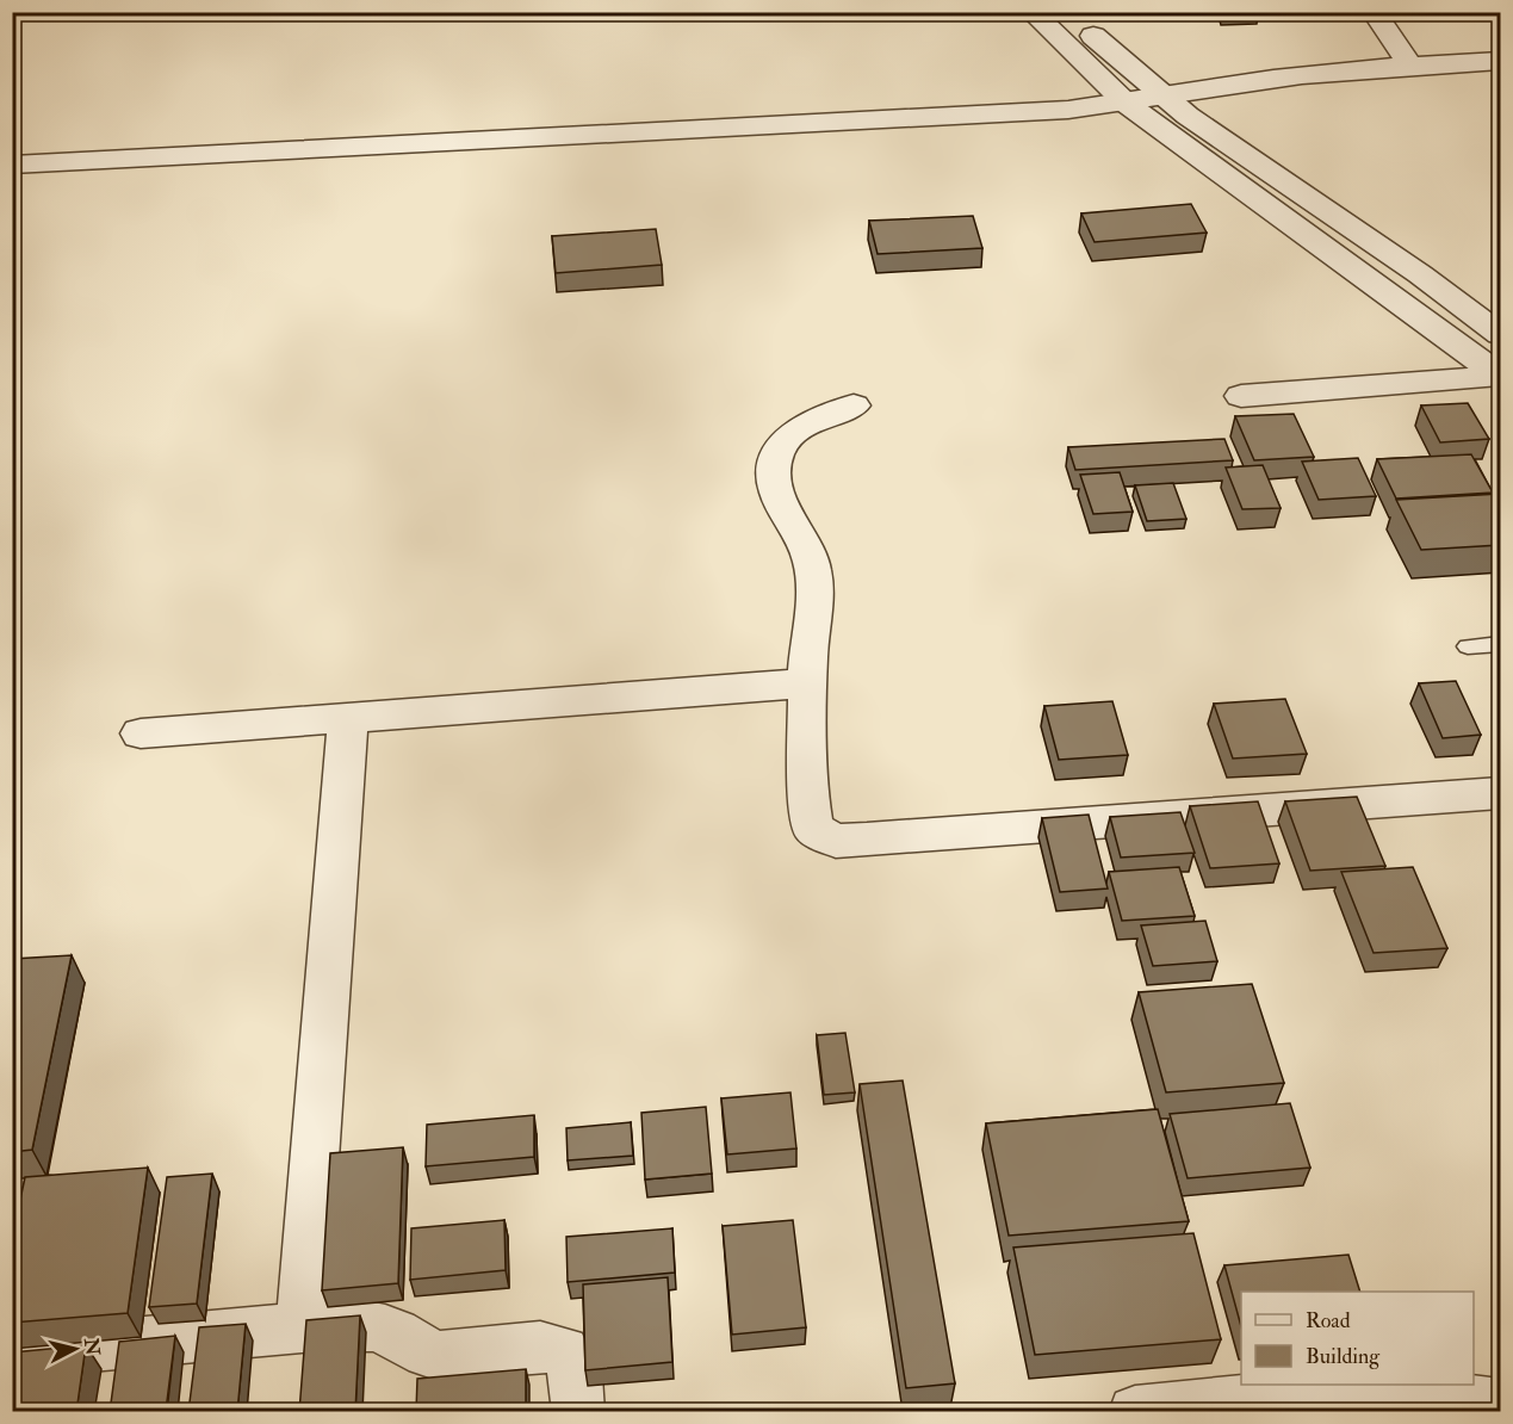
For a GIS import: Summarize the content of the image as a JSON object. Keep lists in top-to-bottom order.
{
  "legend": ["Road", "Building"],
  "north": "right"
}
